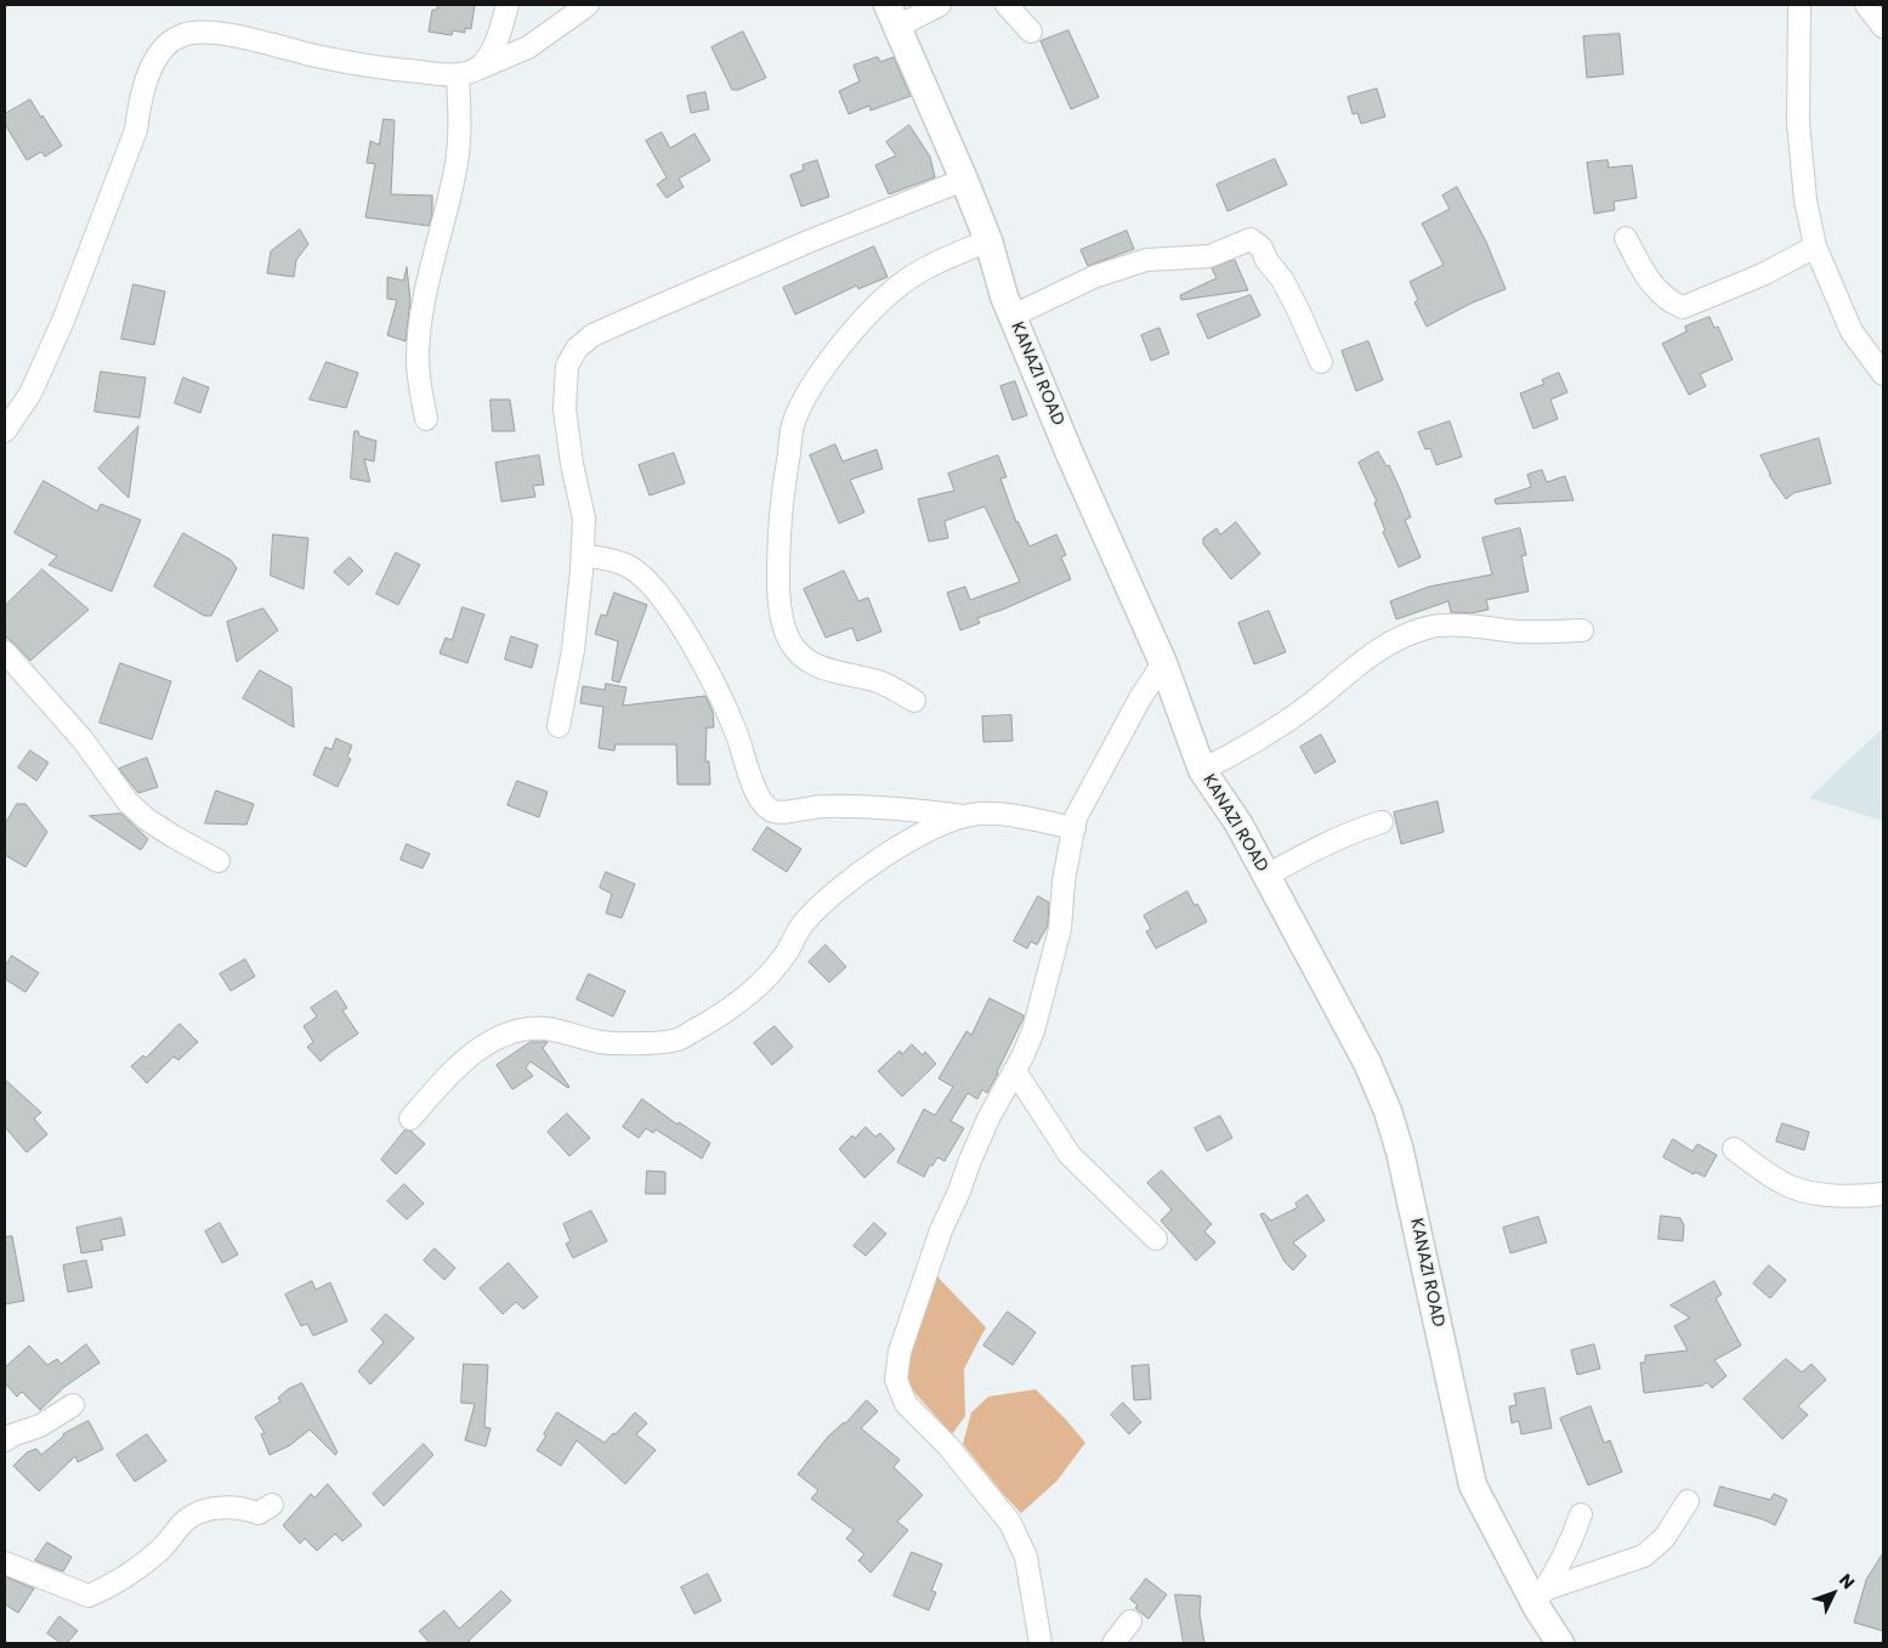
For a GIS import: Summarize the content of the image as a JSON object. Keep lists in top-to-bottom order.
{
  "streets": {
    "main road": ["KANAZI ROAD"]
  },
  "north": "top right"
}
